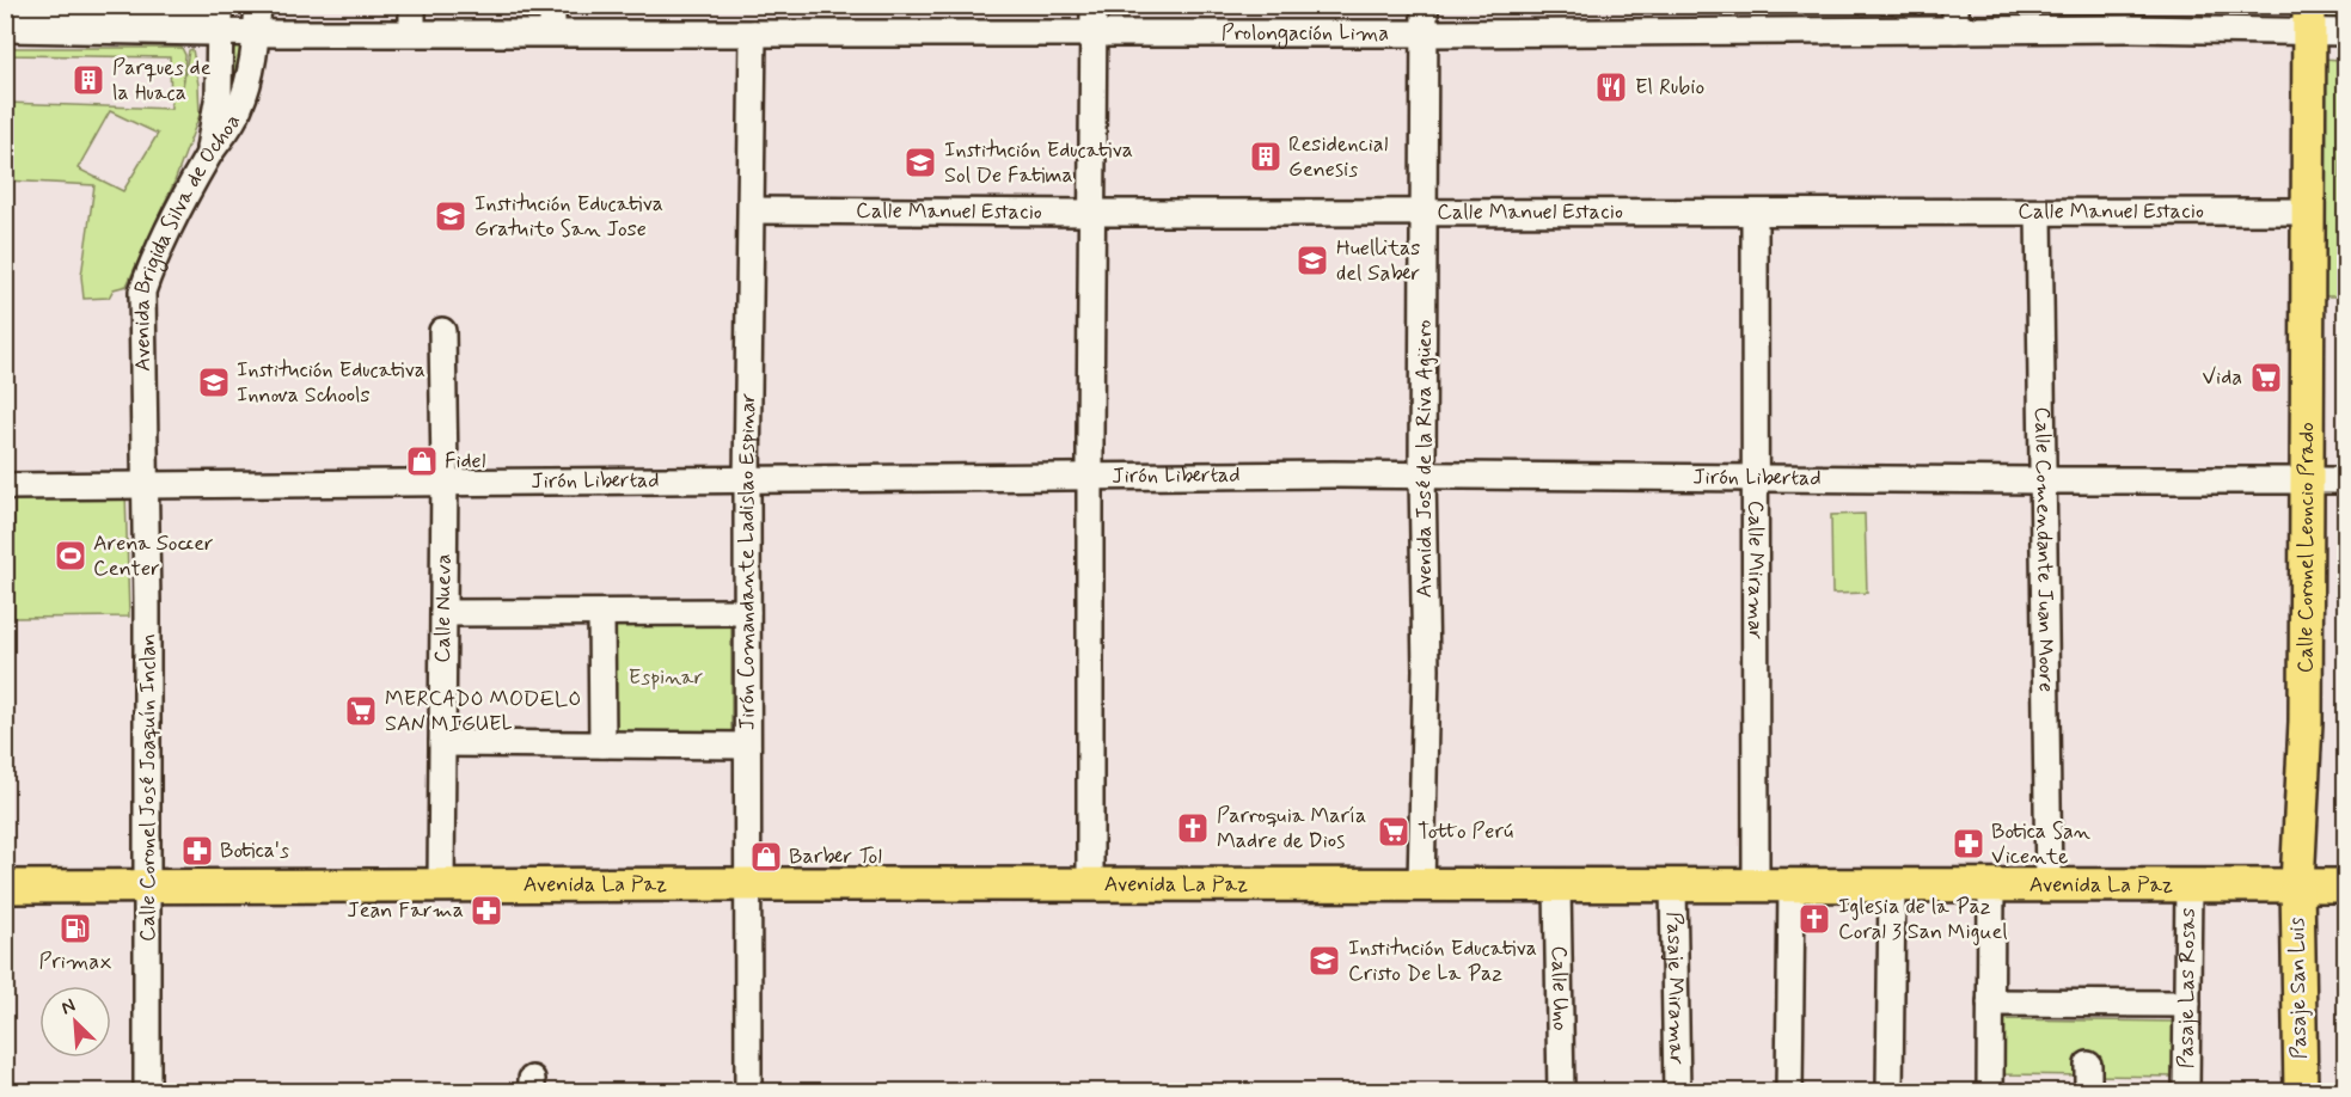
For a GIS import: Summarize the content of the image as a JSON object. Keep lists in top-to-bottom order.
{
  "streets": {
    "main road": ["Calle Coronel Leoncio Prado", "Avenida La Paz", "Pasaje San Luis"],
    "street": [
      "Prolongación Lima",
      "Calle Manuel Estacio",
      "Avenida Brigida Silva de Ochoa",
      "Avenida José de la Riva Agüero",
      "Jirón Libertad",
      "Calle Comendante Juan Moore",
      "Jirón Comandante Ladislao Espinar",
      "Calle Miramar",
      "Calle Nueva",
      "Calle Coronel José Joaquín Inclan",
      "Calle Uno",
      "Pasaje Miramar",
      "Pasaje Las Rosas"
    ]
  },
  "crossings": [
    ["Prolongación Lima", "Avenida Brigida Silva de Ochoa"],
    ["Prolongación Lima", "Avenida José de la Riva Agüero"],
    ["Prolongación Lima", "Calle Coronel Leoncio Prado"],
    ["Prolongación Lima", "Jirón Comandante Ladislao Espinar"],
    ["Calle Manuel Estacio", "Avenida José de la Riva Agüero"],
    ["Calle Manuel Estacio", "Calle Comendante Juan Moore"],
    ["Calle Manuel Estacio", "Calle Coronel Leoncio Prado"],
    ["Calle Manuel Estacio", "Jirón Comandante Ladislao Espinar"],
    ["Calle Manuel Estacio", "Calle Miramar"],
    ["Avenida Brigida Silva de Ochoa", "Jirón Libertad"],
    ["Avenida Brigida Silva de Ochoa", "Calle Coronel José Joaquín Inclan"],
    ["Avenida José de la Riva Agüero", "Jirón Libertad"],
    ["Avenida José de la Riva Agüero", "Avenida La Paz"],
    ["Jirón Libertad", "Calle Comendante Juan Moore"],
    ["Jirón Libertad", "Calle Coronel Leoncio Prado"],
    ["Jirón Libertad", "Jirón Comandante Ladislao Espinar"],
    ["Jirón Libertad", "Calle Miramar"],
    ["Jirón Libertad", "Calle Nueva"],
    ["Jirón Libertad", "Calle Coronel José Joaquín Inclan"],
    ["Calle Comendante Juan Moore", "Avenida La Paz"],
    ["Calle Coronel Leoncio Prado", "Avenida La Paz"],
    ["Calle Coronel Leoncio Prado", "Pasaje San Luis"],
    ["Jirón Comandante Ladislao Espinar", "Avenida La Paz"],
    ["Calle Miramar", "Avenida La Paz"],
    ["Calle Nueva", "Avenida La Paz"],
    ["Calle Coronel José Joaquín Inclan", "Avenida La Paz"],
    ["Avenida La Paz", "Calle Uno"],
    ["Avenida La Paz", "Pasaje Miramar"],
    ["Avenida La Paz", "Pasaje Las Rosas"],
    ["Avenida La Paz", "Pasaje San Luis"]
  ],
  "parks": ["Espinar"],
  "places": {
    "building": ["Parques de la Huaca", "Residencial Genesis"],
    "restaurant": ["El Rubio"],
    "school or university": [
      "Institución Educativa Sol De Fatima",
      "Institución Educativa Gratuito San Jose",
      "Huellitas del Saber",
      "Institución Educativa Innova Schools",
      "Institución Educativa Cristo De La Paz"
    ],
    "supermarket": ["Vida", "MERCADO MODELO SAN MIGUEL", "Totto Perú"],
    "shop": ["Fidel", "Barber Tol"],
    "sports": ["Arena Soccer Center"],
    "church": ["Parroquia María Madre de Dios", "Iglesia de la Paz Coral 3 San Miguel"],
    "pharmacy": ["Botica San Vicente", "Botica's", "Jean Farma"],
    "fuel station": ["Primax"]
  },
  "north": "top left"
}
